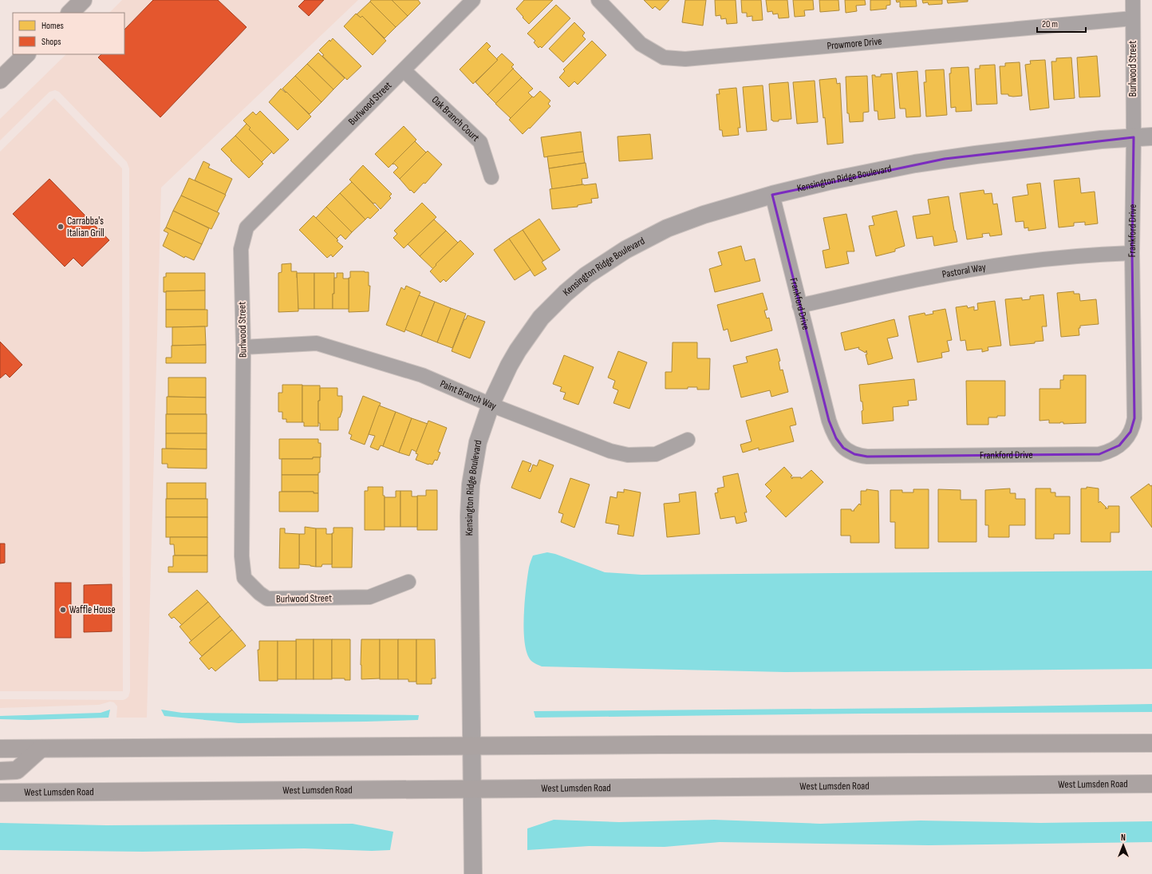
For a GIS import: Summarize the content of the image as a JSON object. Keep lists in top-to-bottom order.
{
  "streets": {
    "main road": ["West Lumsden Road"],
    "street": [
      "Prowmore Drive",
      "Burlwood Street",
      "Oak Branch Court",
      "Kensington Ridge Boulevard",
      "Frankford Drive",
      "Pastoral Way",
      "Paint Branch Way"
    ]
  },
  "crossings": [
    ["Prowmore Drive", "Burlwood Street"],
    ["Burlwood Street", "Oak Branch Court"],
    ["Burlwood Street", "Kensington Ridge Boulevard"],
    ["Burlwood Street", "Frankford Drive"],
    ["Burlwood Street", "Paint Branch Way"],
    ["Kensington Ridge Boulevard", "Frankford Drive"],
    ["Kensington Ridge Boulevard", "Paint Branch Way"],
    ["Kensington Ridge Boulevard", "West Lumsden Road"],
    ["Frankford Drive", "Pastoral Way"]
  ],
  "places": ["Carrabba's Italian Grill", "Waffle House"],
  "legend": ["Homes", "Shops"],
  "scale_bar": "20 m",
  "north": "top"
}
